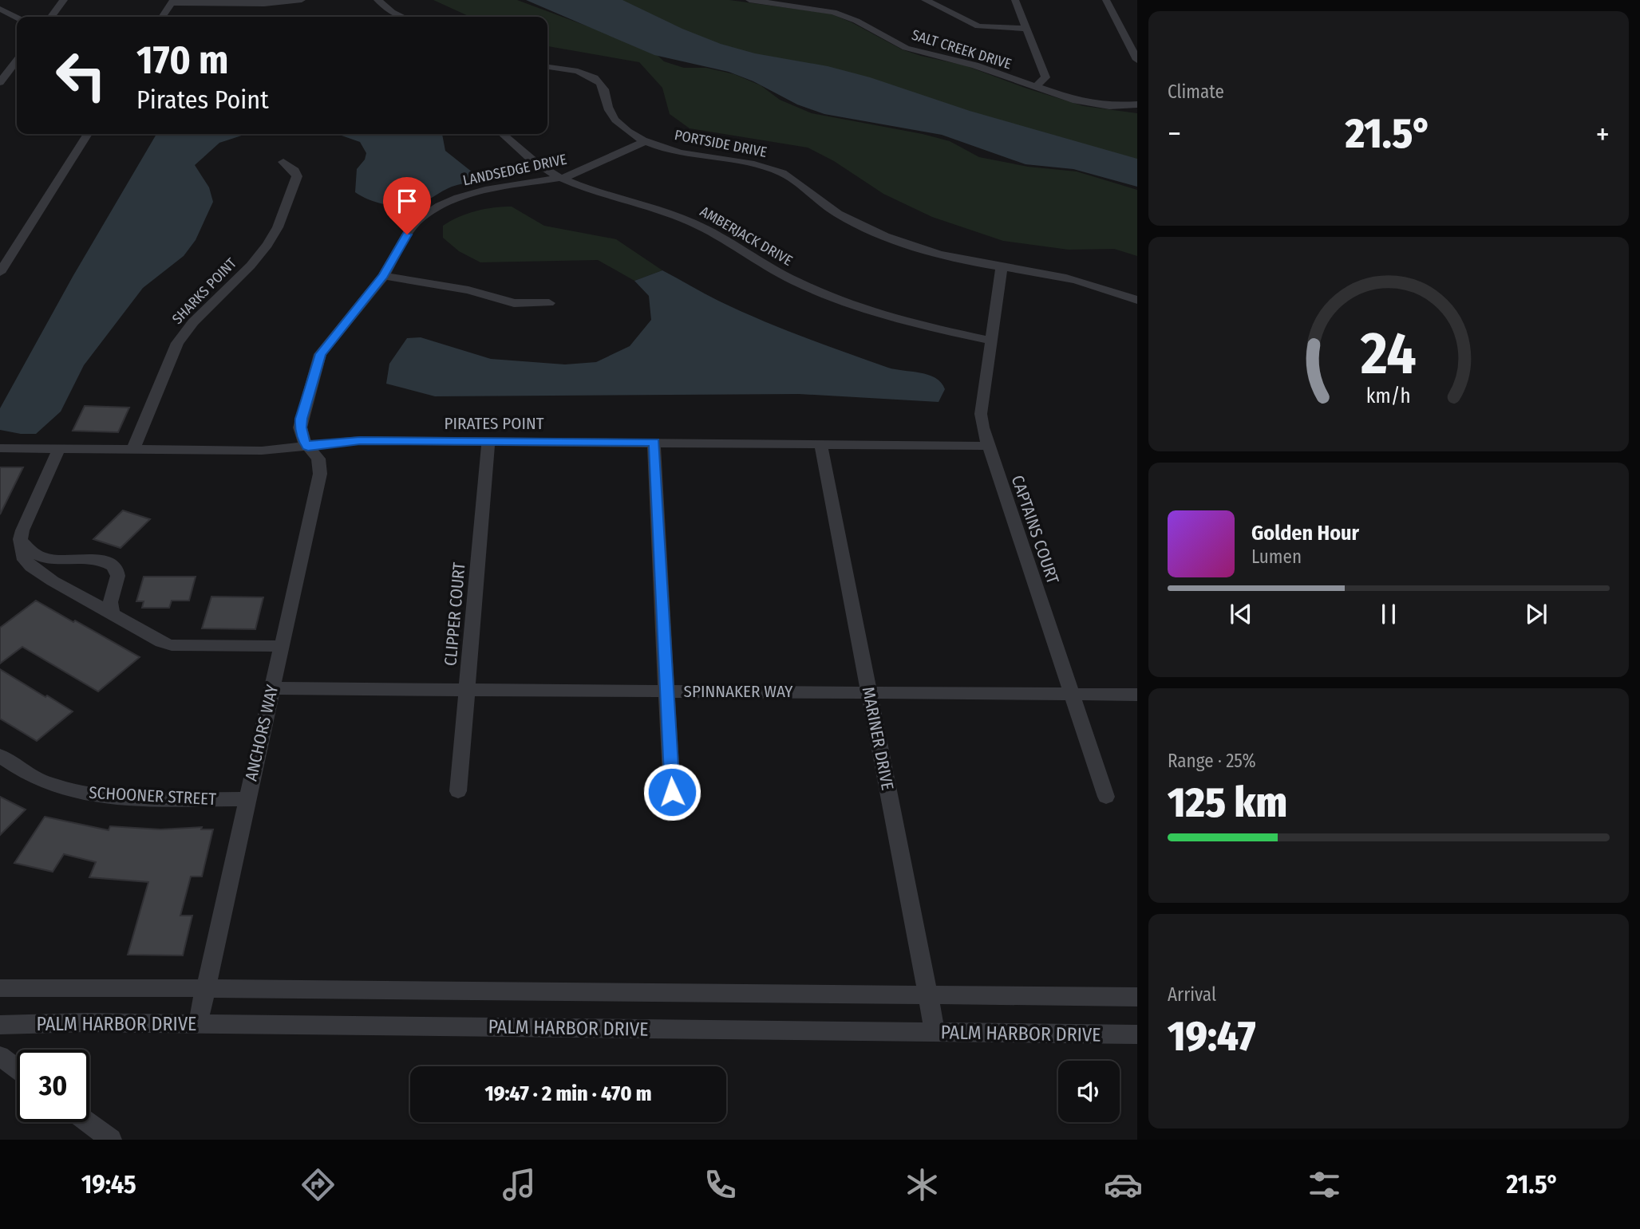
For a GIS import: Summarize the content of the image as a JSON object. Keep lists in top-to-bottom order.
{
  "streets": {
    "street": [
      "SALT CREEK DRIVE",
      "PORTSIDE DRIVE",
      "LANDSEDGE DRIVE",
      "AMBERJACK DRIVE",
      "SHARKS POINT",
      "PIRATES POINT",
      "CAPTAINS COURT",
      "CLIPPER COURT",
      "SPINNAKER WAY",
      "ANCHORS WAY",
      "MARINER DRIVE",
      "SCHOONER STREET",
      "PALM HARBOR DRIVE"
    ]
  },
  "crossings": [
    ["PORTSIDE DRIVE", "LANDSEDGE DRIVE"],
    ["PORTSIDE DRIVE", "CAPTAINS COURT"],
    ["LANDSEDGE DRIVE", "AMBERJACK DRIVE"],
    ["LANDSEDGE DRIVE", "PIRATES POINT"],
    ["LANDSEDGE DRIVE", "ANCHORS WAY"],
    ["AMBERJACK DRIVE", "CAPTAINS COURT"],
    ["SHARKS POINT", "PIRATES POINT"],
    ["PIRATES POINT", "CAPTAINS COURT"],
    ["PIRATES POINT", "CLIPPER COURT"],
    ["PIRATES POINT", "ANCHORS WAY"],
    ["PIRATES POINT", "MARINER DRIVE"],
    ["CAPTAINS COURT", "SPINNAKER WAY"],
    ["CLIPPER COURT", "SPINNAKER WAY"],
    ["SPINNAKER WAY", "ANCHORS WAY"],
    ["SPINNAKER WAY", "MARINER DRIVE"],
    ["ANCHORS WAY", "SCHOONER STREET"],
    ["ANCHORS WAY", "PALM HARBOR DRIVE"],
    ["MARINER DRIVE", "PALM HARBOR DRIVE"]
  ],
  "page": {
    "tile": [
      "Climate",
      ["Range · 25%", "125 km"],
      ["Arrival", "19:47"]
    ],
    "turn": ["170 m", "Pirates Point"],
    "heat": ["−", "21.5°", "+"],
    "song": ["Golden Hour", "Lumen"],
    "limit": "30",
    "trip": "19:47 · 2 min · 470 m",
    "tabs": ["19:45", "21.5°"],
    "gauge": ["24", "km/h"]
  }
}
